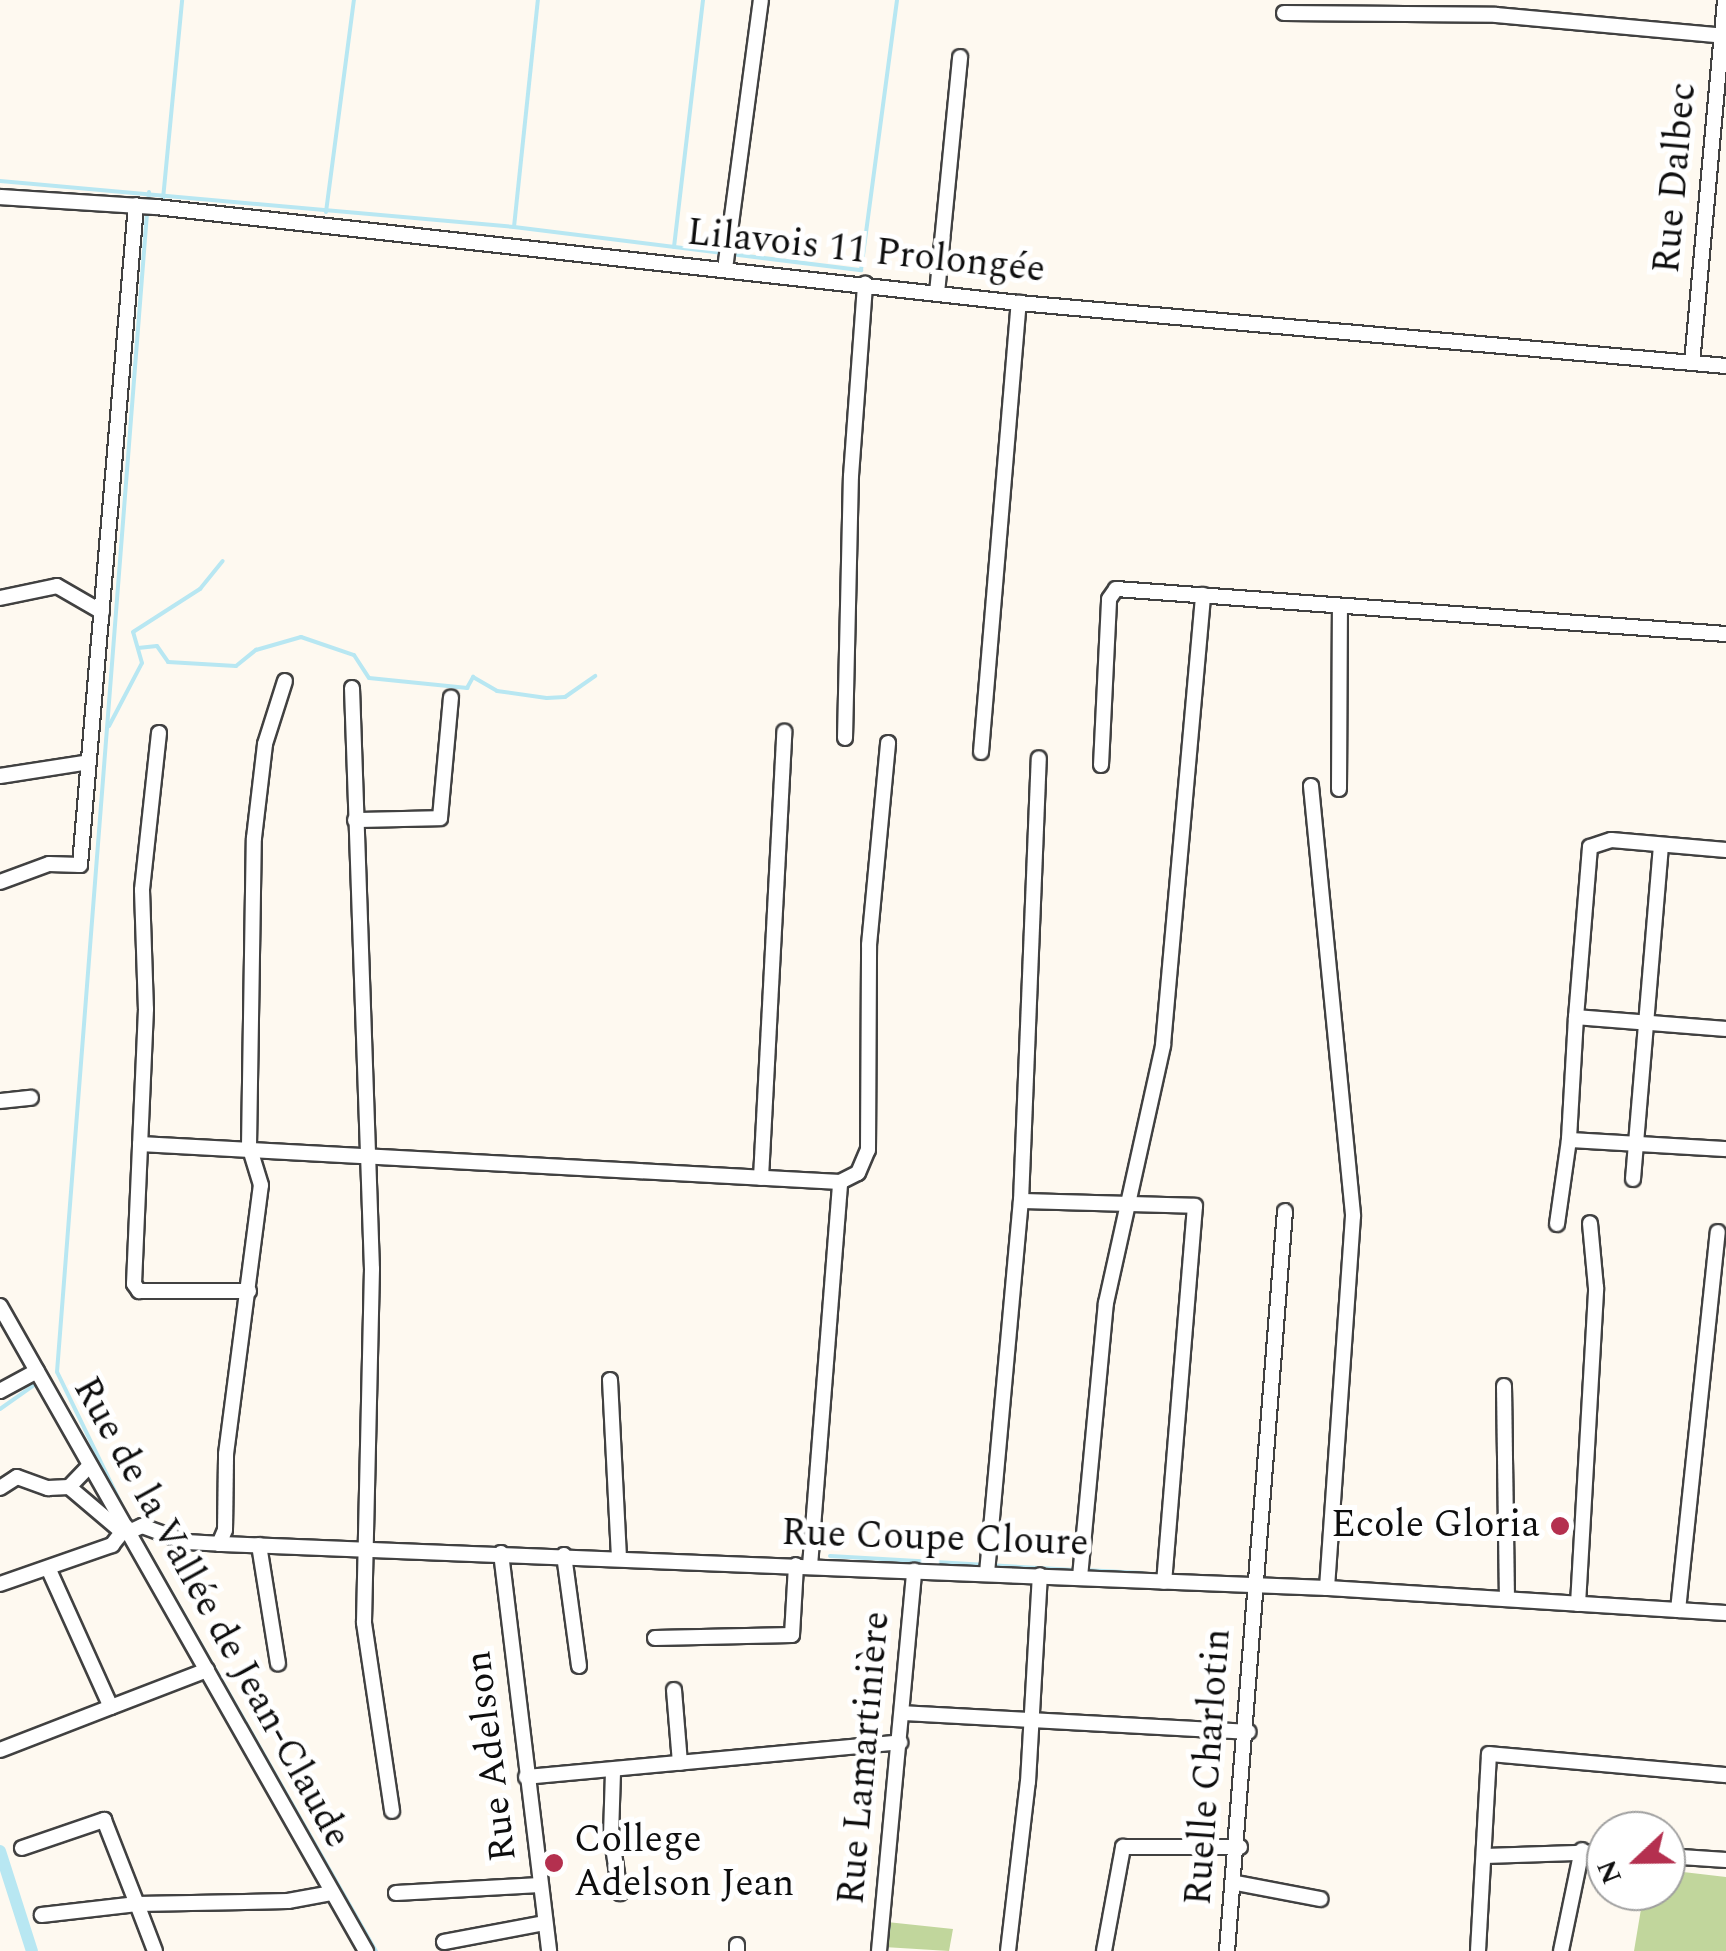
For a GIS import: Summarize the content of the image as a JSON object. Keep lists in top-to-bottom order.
{
  "streets": {
    "street": [
      "Rue Dalbec",
      "Lilavois 11 Prolongée",
      "Rue Coupe Cloure",
      "Rue de la Vallée de Jean-Claude",
      "Rue Adelson",
      "Rue Lamartinière",
      "Ruelle Charlotin"
    ]
  },
  "crossings": [
    ["Rue Dalbec", "Lilavois 11 Prolongée"],
    ["Rue Coupe Cloure", "Rue de la Vallée de Jean-Claude"],
    ["Rue Coupe Cloure", "Rue Adelson"],
    ["Rue Coupe Cloure", "Rue Lamartinière"],
    ["Rue Coupe Cloure", "Ruelle Charlotin"]
  ],
  "places": ["Ecole Gloria", "College Adelson Jean"],
  "north": "left"
}
